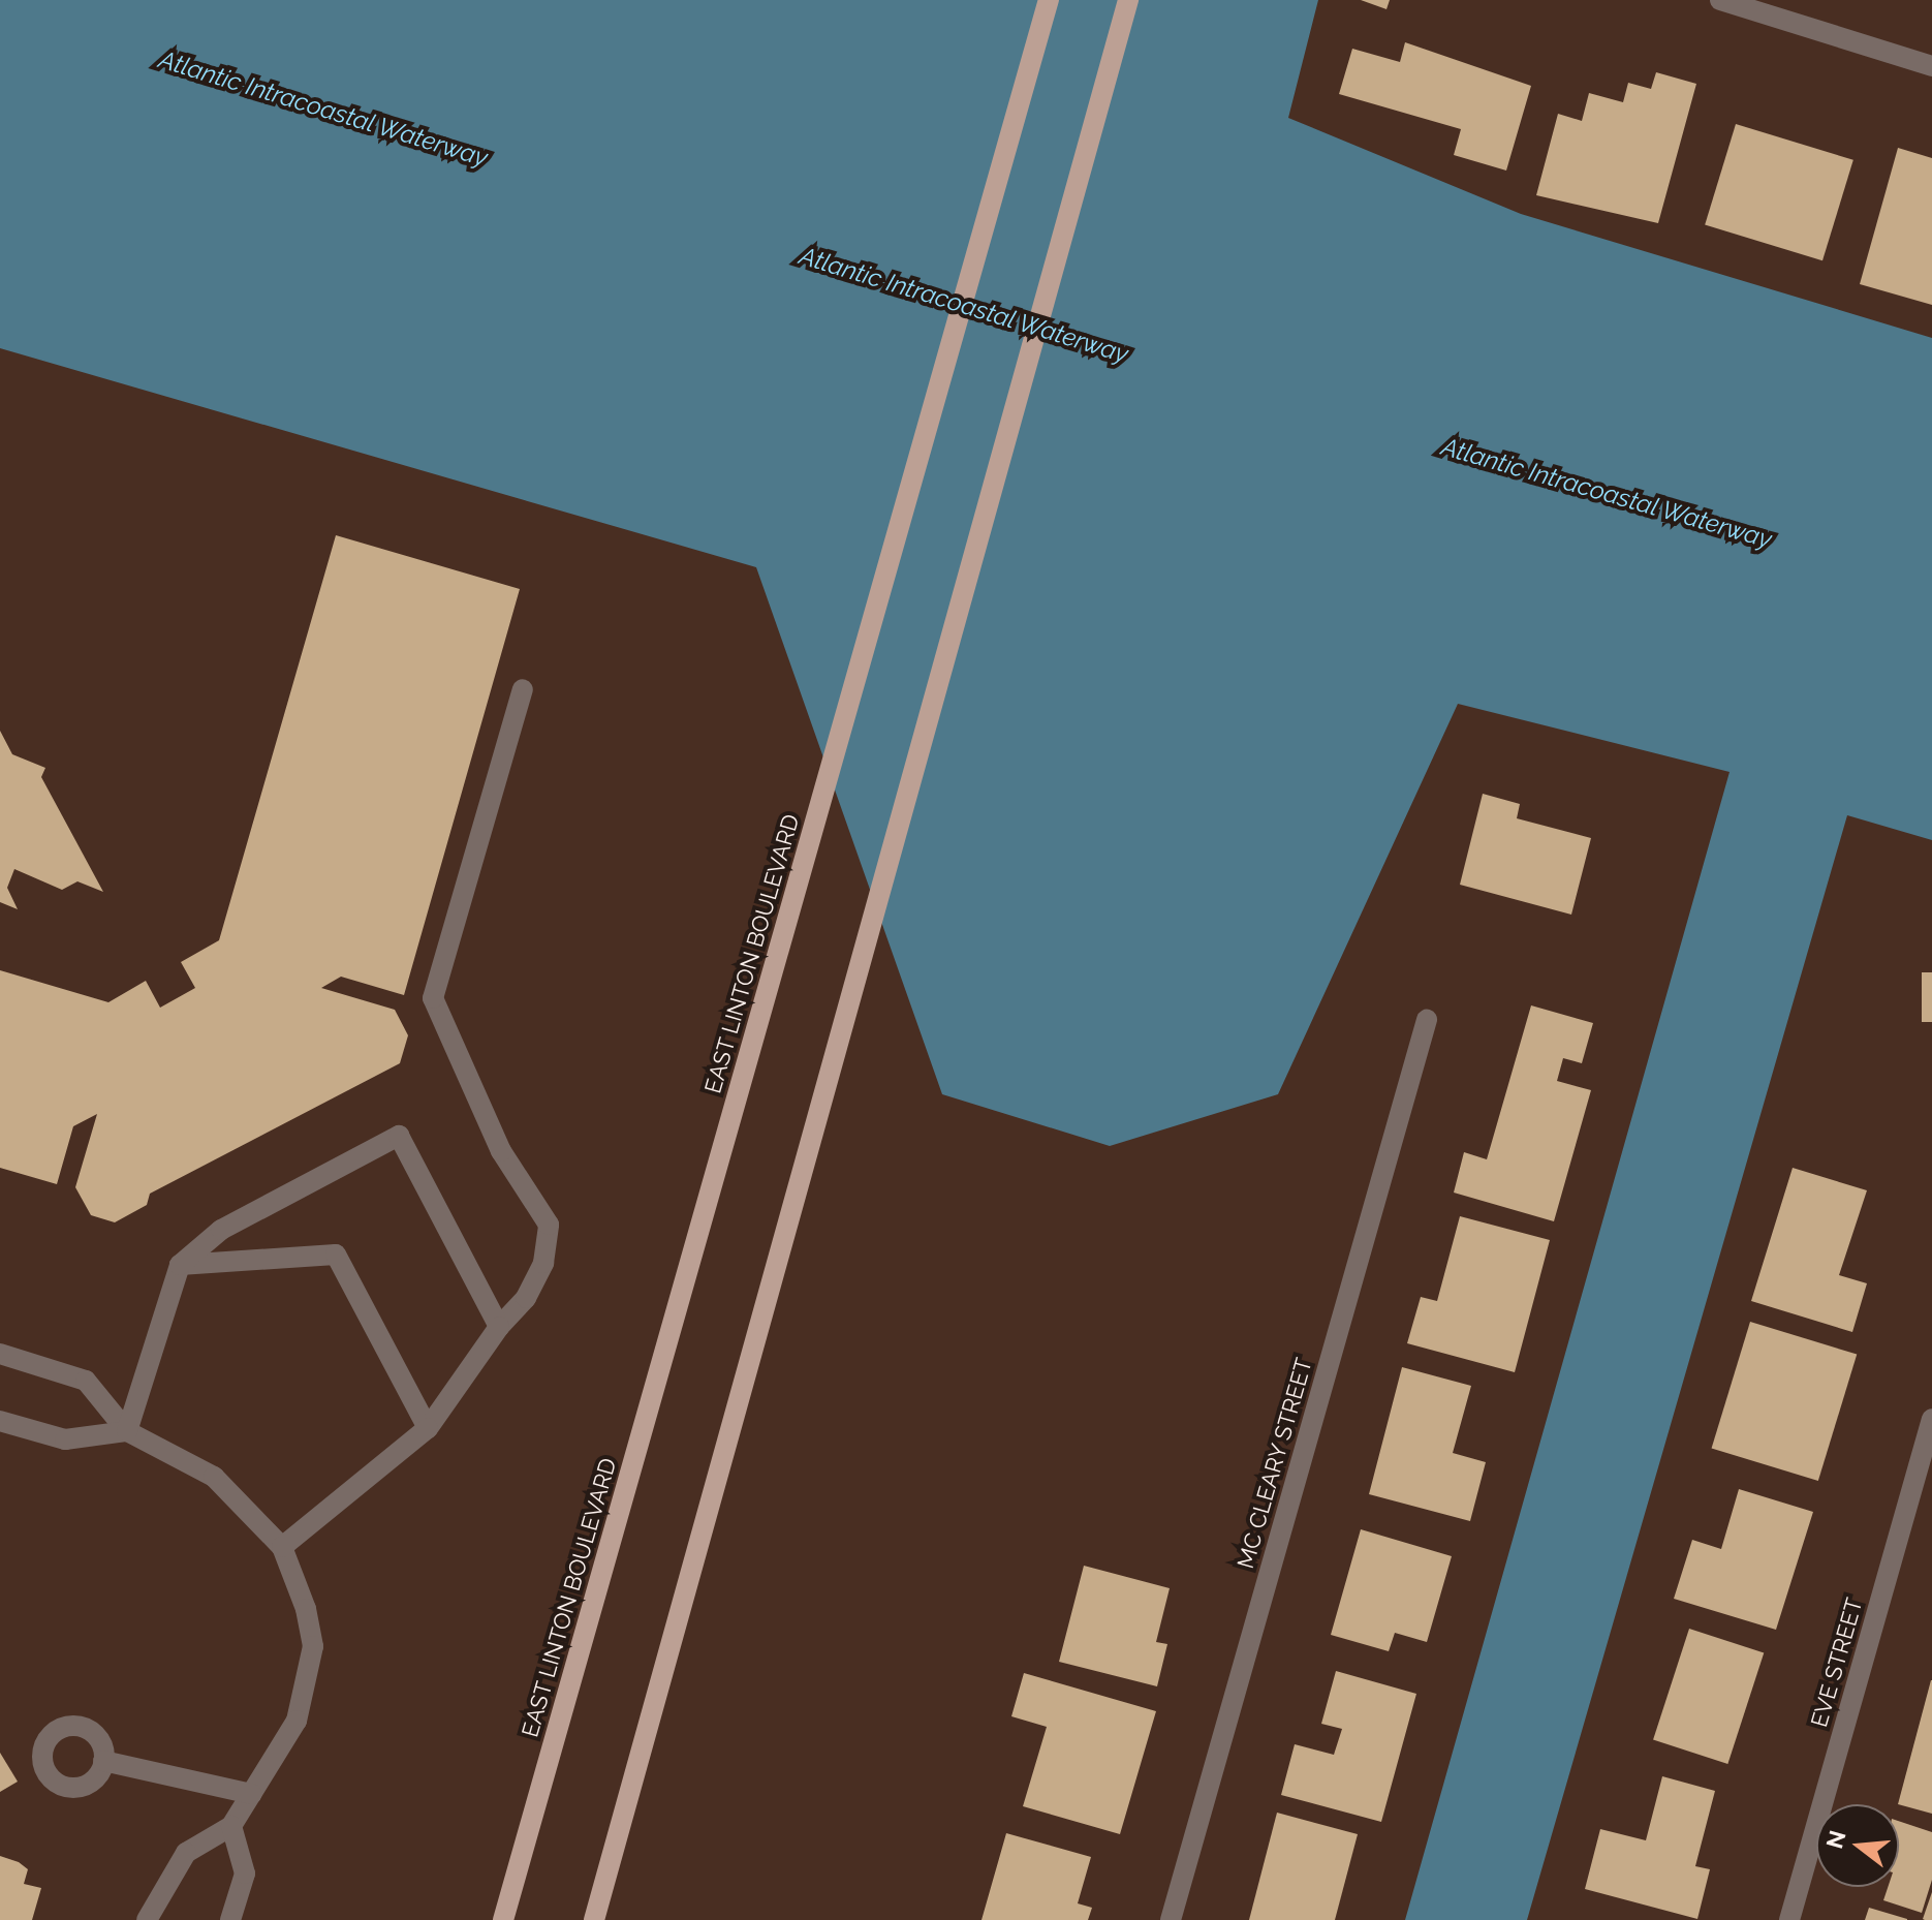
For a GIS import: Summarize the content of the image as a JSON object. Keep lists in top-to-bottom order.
{
  "streets": {
    "main road": ["EAST LINTON BOULEVARD"],
    "street": ["MC CLEARY STREET", "EVE STREET"]
  },
  "water": ["Atlantic Intracoastal Waterway"],
  "north": "left"
}
